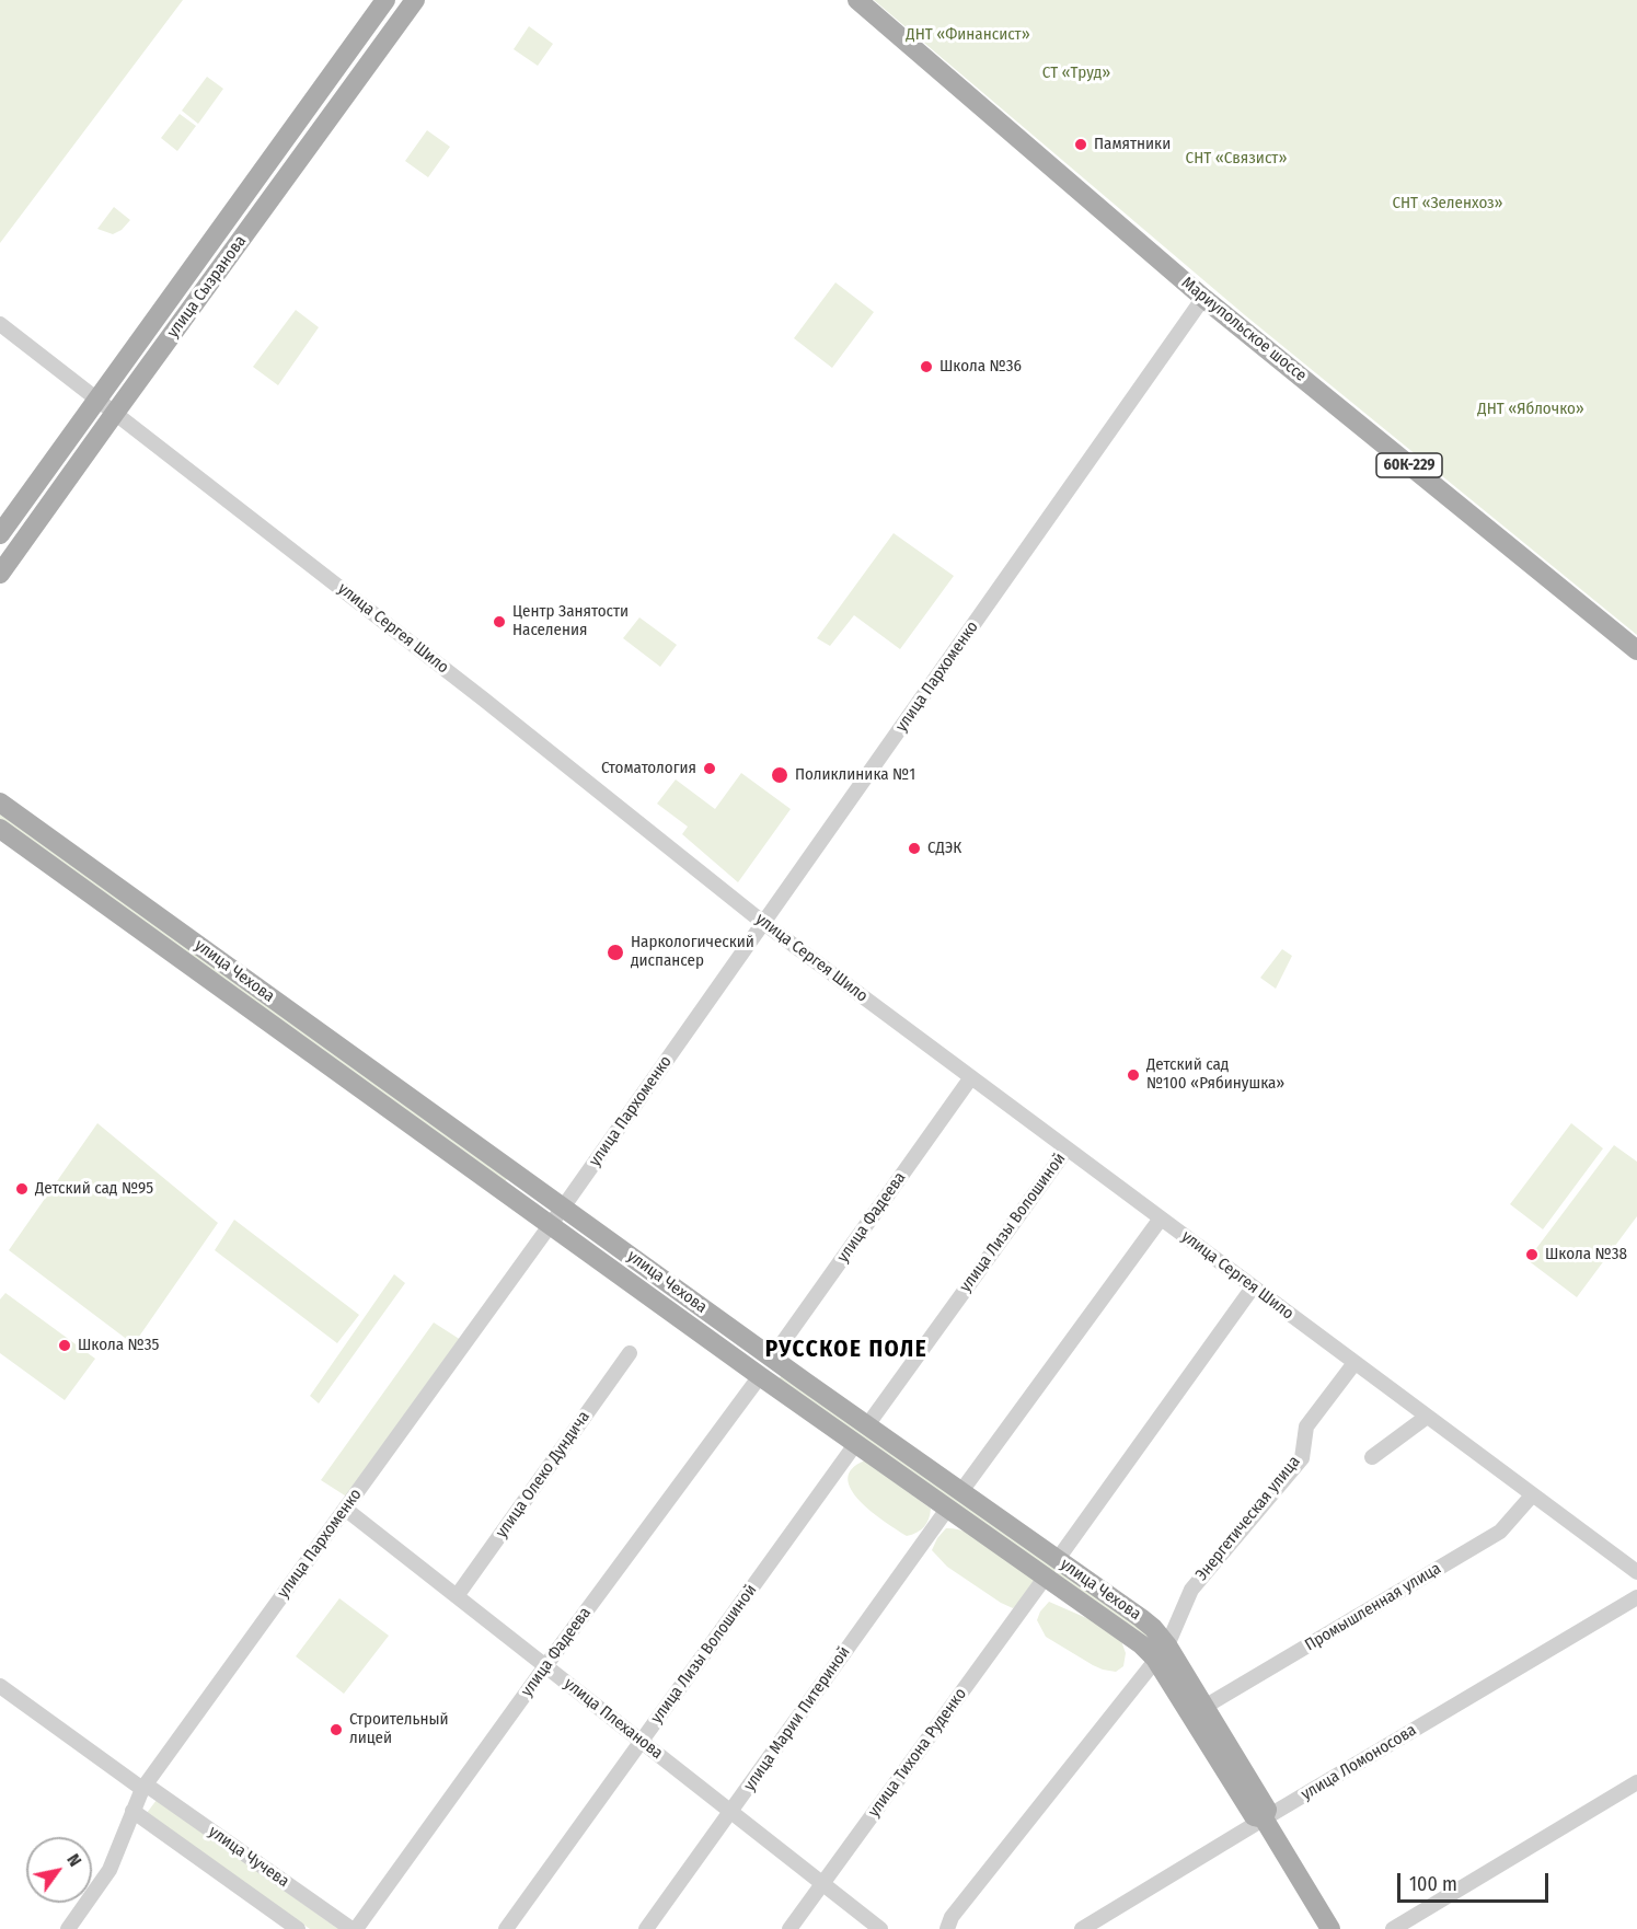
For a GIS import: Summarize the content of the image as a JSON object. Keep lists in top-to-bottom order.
{
  "streets": {
    "main road": [
      "улица Сызранова",
      "Мариупольское шоссе",
      "60К-229",
      "улица Чехова"
    ],
    "street": [
      "улица Сергея Шило",
      "улица Пархоменко",
      "улица Фадеева",
      "улица Лизы Волошиной",
      "улица Олеко Дундича",
      "Энергетическая улица",
      "Промышленная улица",
      "улица Плеханова",
      "улица Марии Питериной",
      "улица Тихона Руденко",
      "улица Ломоносова",
      "улица Чучева"
    ]
  },
  "crossings": [
    ["улица Сызранова", "улица Сергея Шило"],
    ["Мариупольское шоссе", "улица Пархоменко"],
    ["улица Сергея Шило", "улица Пархоменко"],
    ["улица Сергея Шило", "улица Фадеева"],
    ["улица Сергея Шило", "улица Лизы Волошиной"],
    ["улица Сергея Шило", "Энергетическая улица"],
    ["улица Сергея Шило", "Промышленная улица"],
    ["улица Пархоменко", "улица Чехова"],
    ["улица Пархоменко", "улица Плеханова"],
    ["улица Пархоменко", "улица Чучева"],
    ["улица Чехова", "улица Фадеева"],
    ["улица Чехова", "улица Лизы Волошиной"],
    ["улица Чехова", "Энергетическая улица"],
    ["улица Чехова", "Промышленная улица"],
    ["улица Чехова", "улица Марии Питериной"],
    ["улица Чехова", "улица Тихона Руденко"],
    ["улица Чехова", "улица Ломоносова"],
    ["улица Фадеева", "улица Плеханова"],
    ["улица Фадеева", "улица Чучева"],
    ["улица Лизы Волошиной", "улица Плеханова"],
    ["улица Олеко Дундича", "улица Плеханова"],
    ["улица Плеханова", "улица Марии Питериной"],
    ["улица Плеханова", "улица Тихона Руденко"]
  ],
  "districts": ["РУССКОЕ ПОЛЕ"],
  "parks": [
    "ДНТ «Финансист»",
    "СТ «Труд»",
    "СНТ «Связист»",
    "СНТ «Зеленхоз»",
    "ДНТ «Яблочко»"
  ],
  "places": [
    "Памятники",
    "Школа №36",
    "Центр Занятости Населения",
    "Стоматология",
    "Поликлиника №1",
    "СДЭК",
    "Наркологический диспансер",
    "Детский сад №100 «Рябинушка»",
    "Детский сад №95",
    "Школа №38",
    "Школа №35",
    "Строительный лицей"
  ],
  "scale_bar": "100 m",
  "north": "top right"
}
